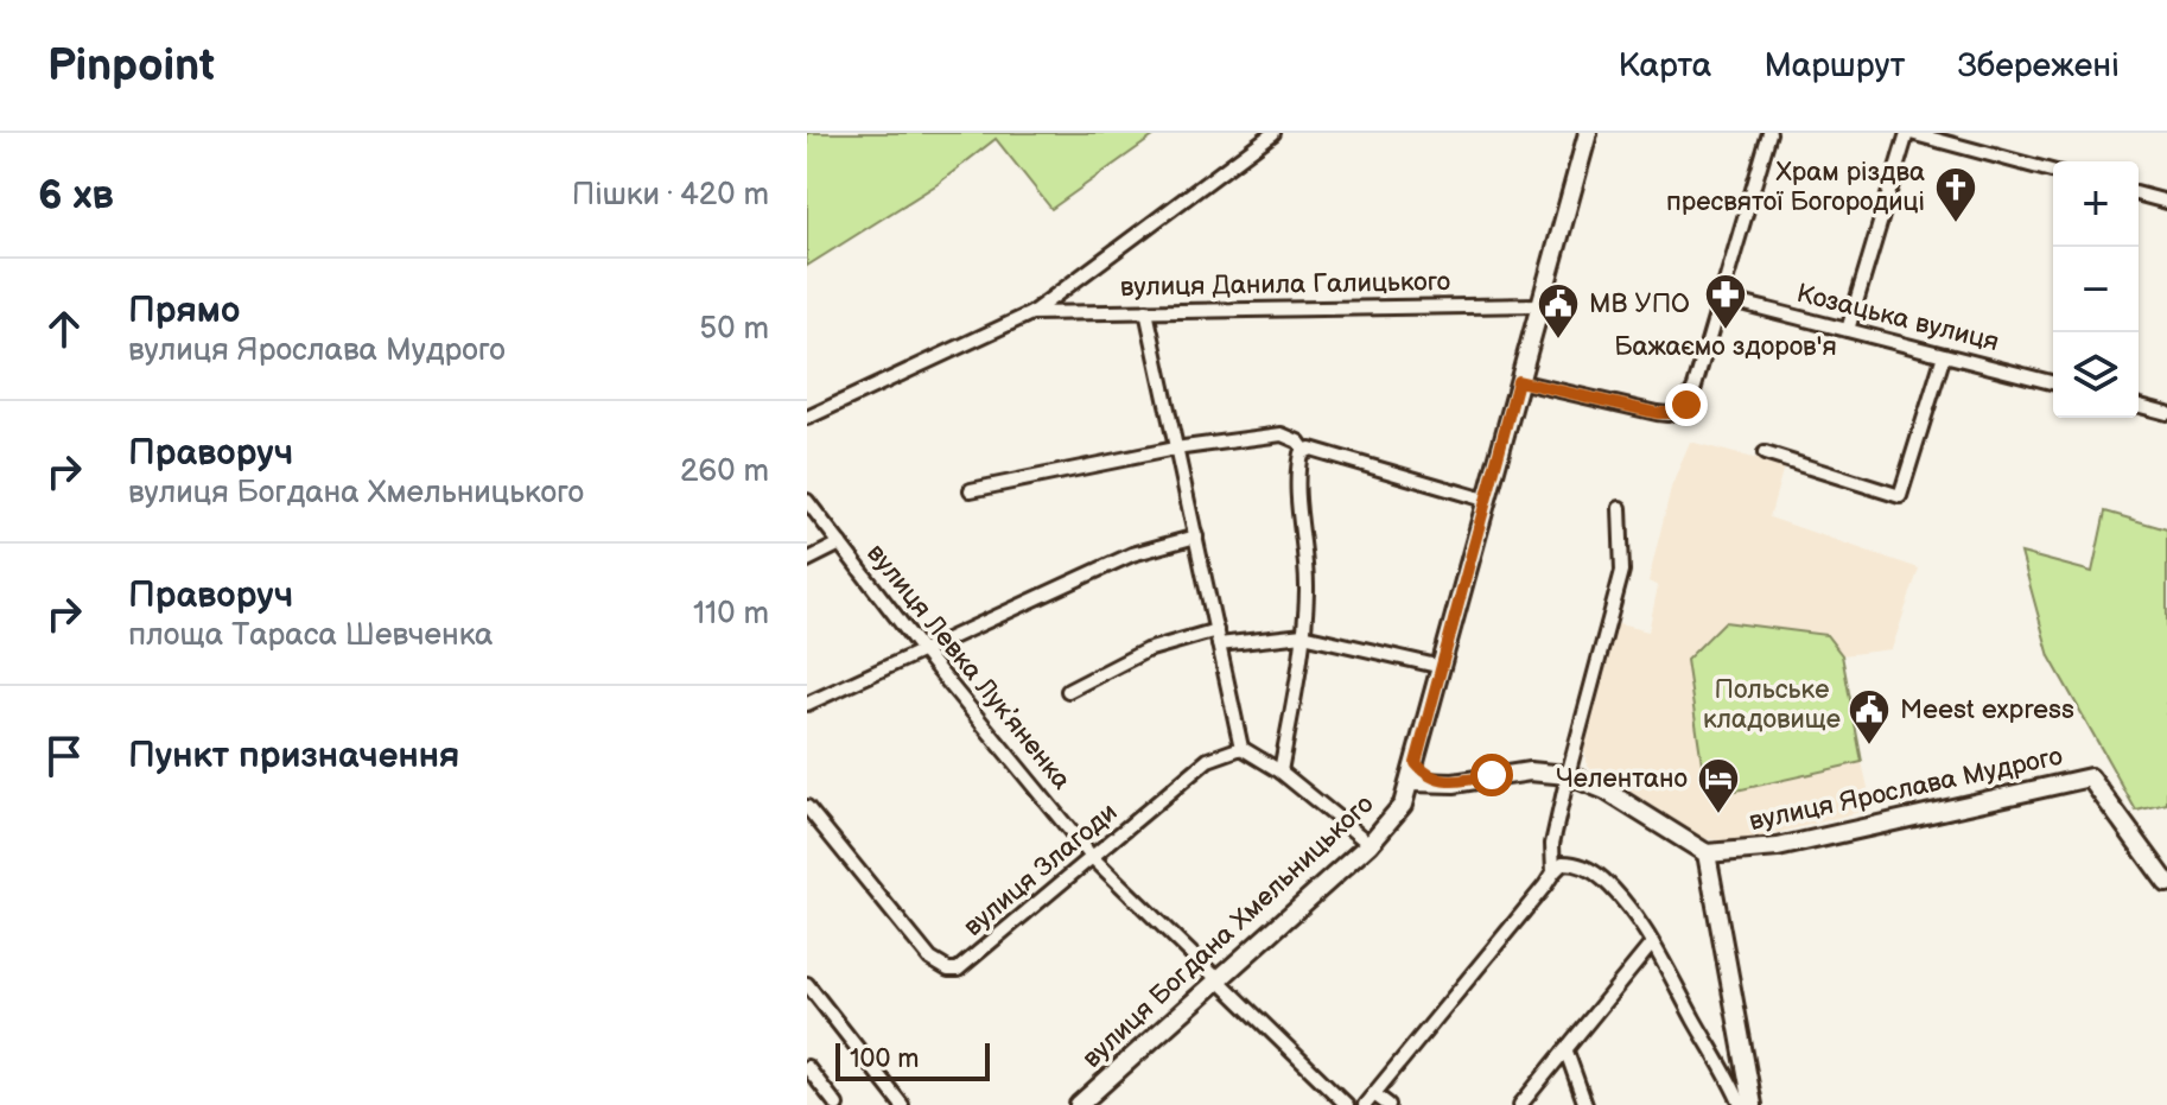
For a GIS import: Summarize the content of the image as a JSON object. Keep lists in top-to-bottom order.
{
  "streets": {
    "main road": ["вулиця Ярослава Мудрого", "вулиця Богдана Хмельницького"],
    "street": [
      "вулиця Данила Галицького",
      "Козацька вулиця",
      "вулиця Левка Лукʼяненка",
      "вулиця Злагоди"
    ]
  },
  "crossings": [
    ["вулиця Данила Галицького", "вулиця Богдана Хмельницького"],
    ["вулиця Левка Лукʼяненка", "вулиця Злагоди"],
    ["вулиця Левка Лукʼяненка", "вулиця Богдана Хмельницького"]
  ],
  "parks": ["Польське кладовище"],
  "places": {
    "church": ["Храм різдва пресвятої Богородиці"],
    "pharmacy": ["Бажаємо здоров'я"],
    "public building": ["МВ УПО", "Meest express"],
    "hotel": ["Челентано"]
  },
  "scale_bar": "100 m",
  "page": {
    "header": "Pinpoint",
    "nav": ["Карта", "Маршрут", "Збережені"],
    "heading": ["6 хв", "Пішки · 420 m"],
    "map_buttons": ["+", "−"],
    "list": [
      ["Прямо", "вулиця Ярослава Мудрого", "50 m"],
      ["Праворуч", "вулиця Богдана Хмельницького", "260 m"],
      ["Праворуч", "площа Тараса Шевченка", "110 m"],
      "Пункт призначення"
    ],
    "scale": "100 m"
  }
}
